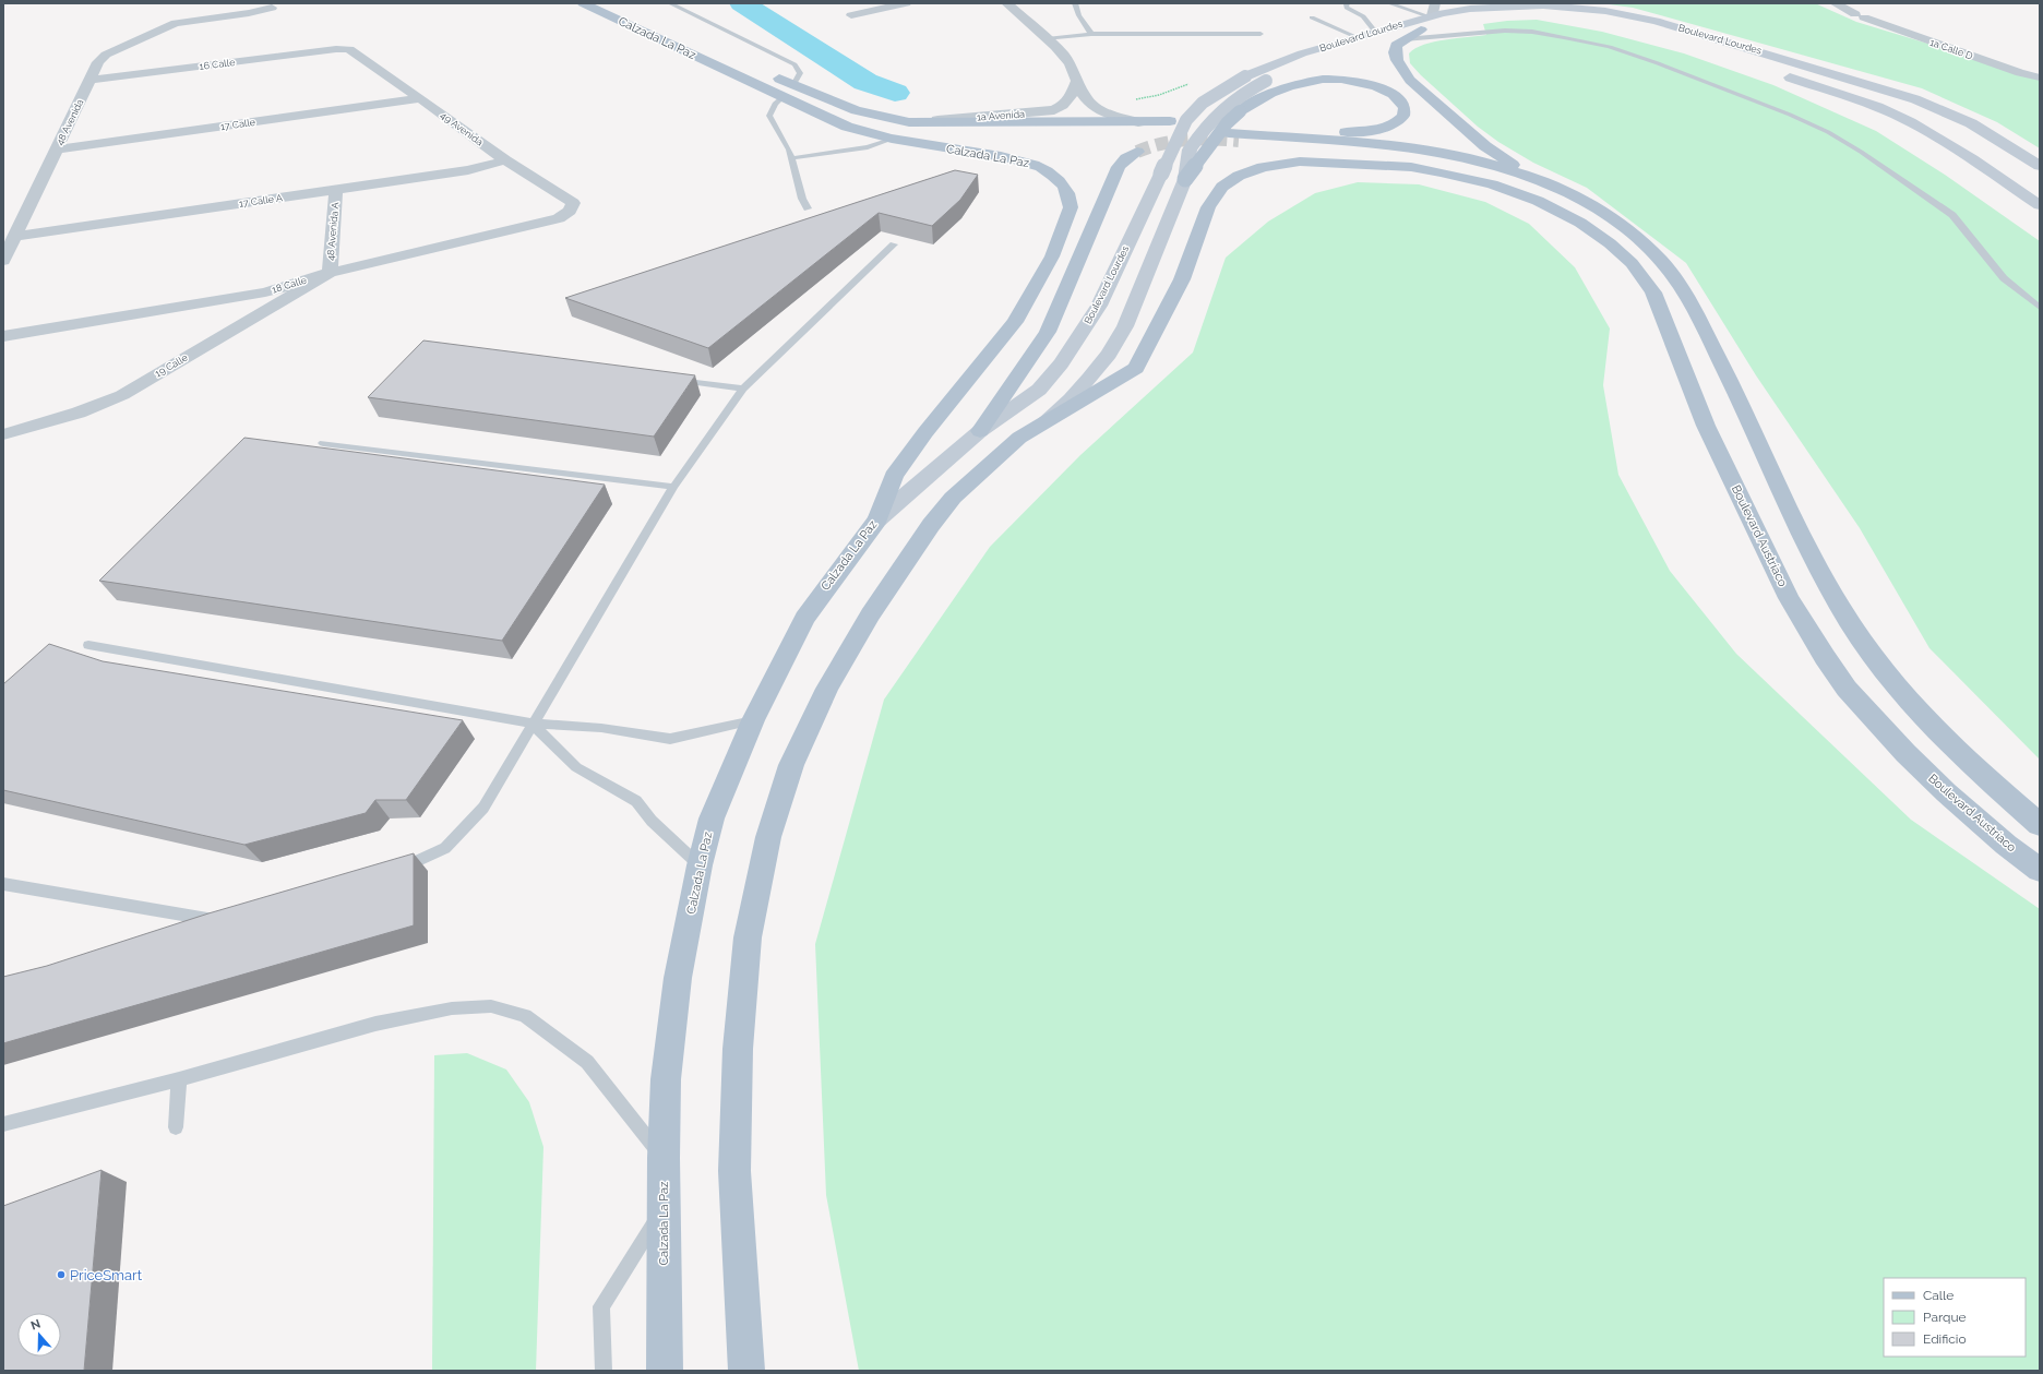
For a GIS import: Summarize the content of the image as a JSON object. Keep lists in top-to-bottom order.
{
  "streets": {
    "main road": ["Boulevard Lourdes", "Calzada La Paz", "Boulevard Austríaco"],
    "street": [
      "1a Calle D",
      "16 Calle",
      "1a Avenida",
      "48 Avenida",
      "17 Calle",
      "49 Avenida",
      "17 Calle A",
      "48 Avenida A",
      "18 Calle",
      "19 Calle"
    ]
  },
  "crossings": [
    ["Boulevard Lourdes", "Calzada La Paz"],
    ["Boulevard Lourdes", "Boulevard Austríaco"],
    ["16 Calle", "48 Avenida"],
    ["16 Calle", "49 Avenida"],
    ["48 Avenida", "17 Calle"],
    ["48 Avenida", "17 Calle A"],
    ["17 Calle", "49 Avenida"],
    ["49 Avenida", "17 Calle A"],
    ["49 Avenida", "18 Calle"],
    ["17 Calle A", "48 Avenida A"],
    ["48 Avenida A", "18 Calle"],
    ["48 Avenida A", "19 Calle"],
    ["18 Calle", "19 Calle"]
  ],
  "places": ["PriceSmart"],
  "legend": ["Calle", "Parque", "Edificio"],
  "north": "top"
}
